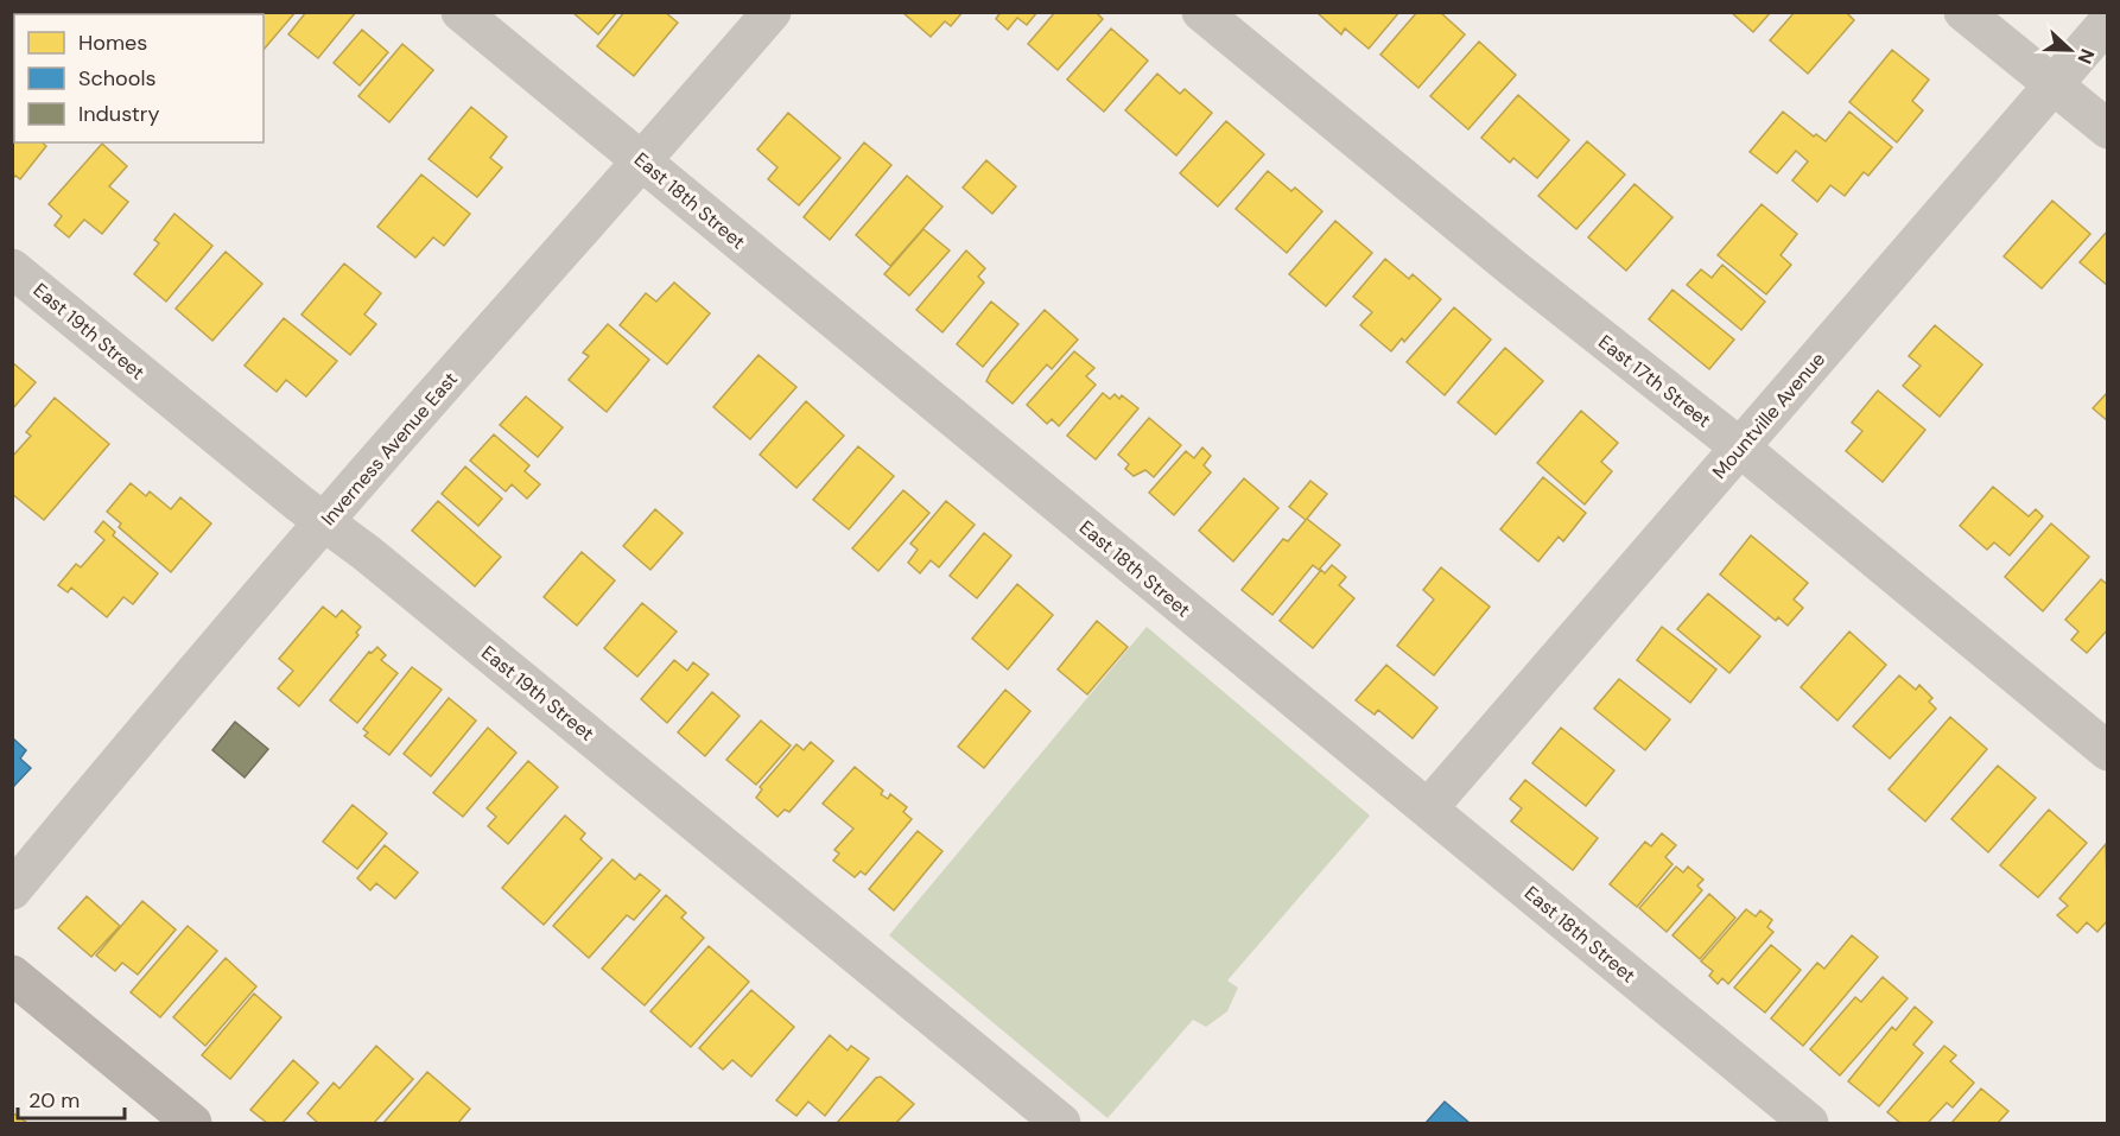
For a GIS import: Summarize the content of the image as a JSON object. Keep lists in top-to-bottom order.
{
  "streets": {
    "street": [
      "East 18th Street",
      "East 19th Street",
      "East 17th Street",
      "Mountville Avenue",
      "Inverness Avenue East"
    ]
  },
  "crossings": [
    ["East 18th Street", "Mountville Avenue"],
    ["East 18th Street", "Inverness Avenue East"],
    ["East 19th Street", "Inverness Avenue East"],
    ["East 17th Street", "Mountville Avenue"]
  ],
  "legend": ["Homes", "Schools", "Industry"],
  "scale_bar": "20 m",
  "north": "right"
}
